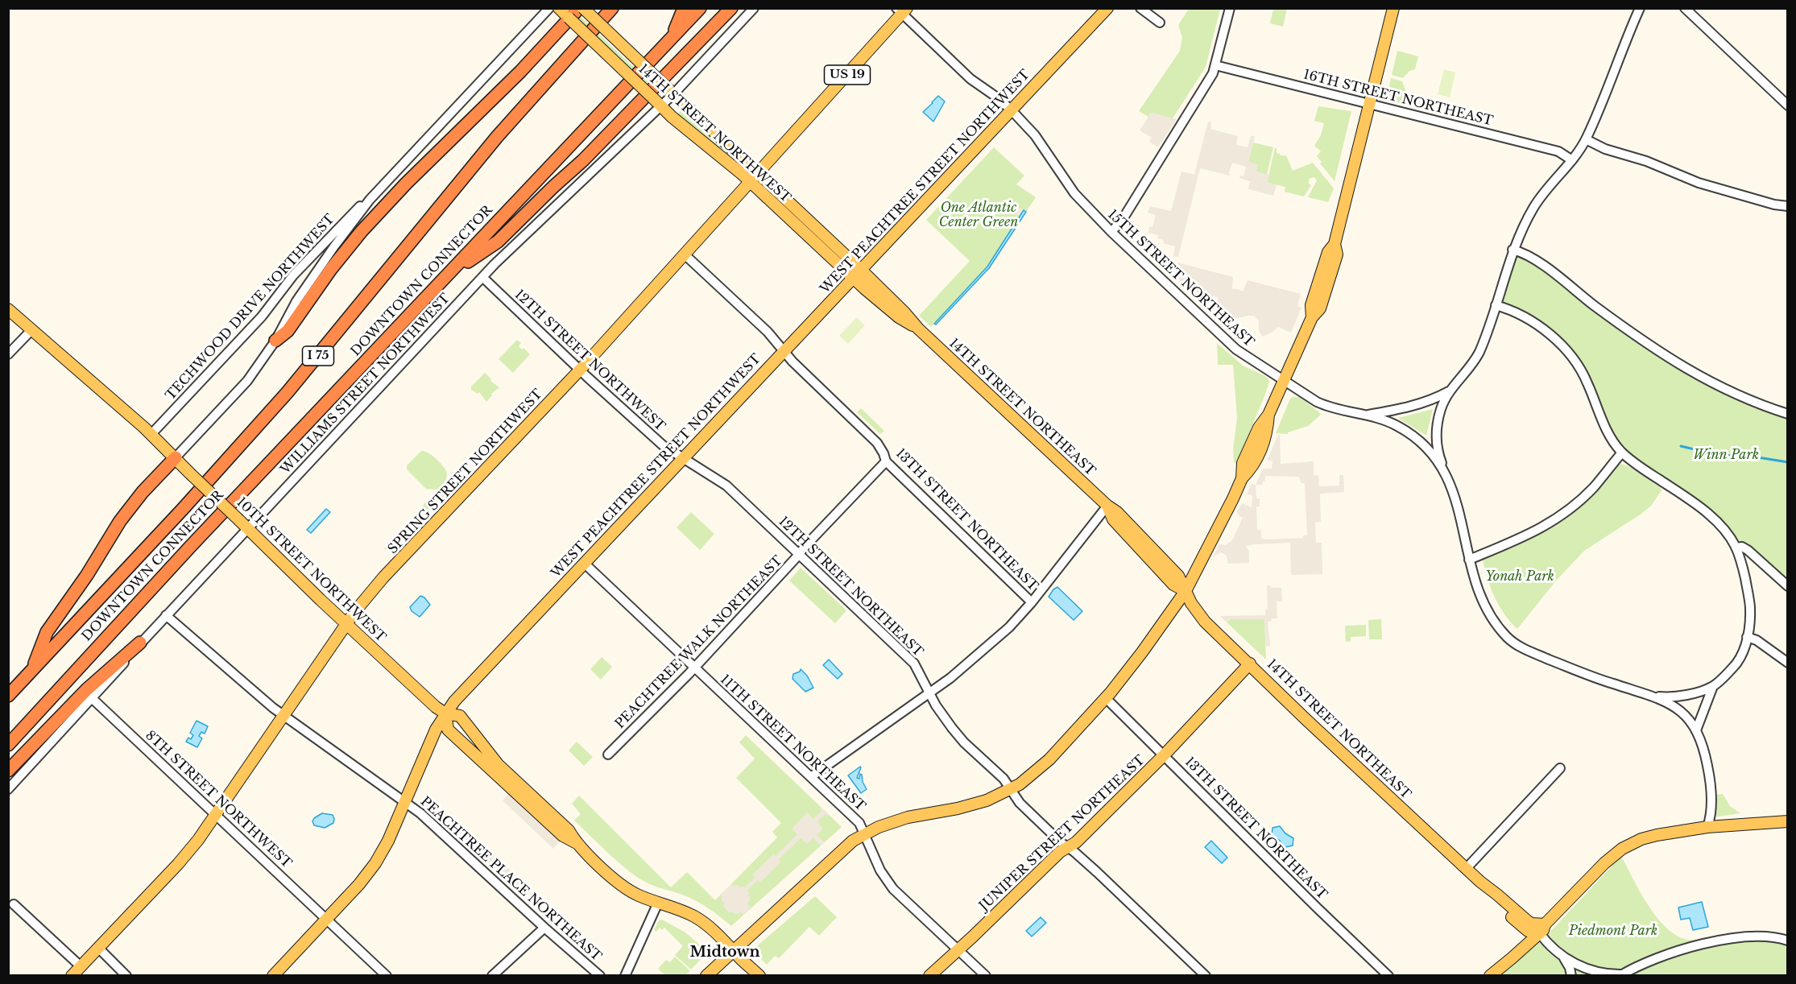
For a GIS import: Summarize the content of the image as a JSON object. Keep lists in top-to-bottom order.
{
  "streets": {
    "highway": ["DOWNTOWN CONNECTOR", "I 75"],
    "main road": [
      "US 19",
      "14TH STREET NORTHWEST",
      "WEST PEACHTREE STREET NORTHWEST",
      "14TH STREET NORTHEAST",
      "SPRING STREET NORTHWEST",
      "10TH STREET NORTHWEST",
      "JUNIPER STREET NORTHEAST"
    ],
    "street": [
      "16TH STREET NORTHEAST",
      "15TH STREET NORTHEAST",
      "TECHWOOD DRIVE NORTHWEST",
      "12TH STREET NORTHWEST",
      "WILLIAMS STREET NORTHWEST",
      "13TH STREET NORTHEAST",
      "12TH STREET NORTHEAST",
      "PEACHTREE WALK NORTHEAST",
      "11TH STREET NORTHEAST",
      "8TH STREET NORTHWEST",
      "PEACHTREE PLACE NORTHEAST"
    ]
  },
  "crossings": [
    ["14TH STREET NORTHWEST", "WEST PEACHTREE STREET NORTHWEST"],
    ["14TH STREET NORTHWEST", "WILLIAMS STREET NORTHWEST"],
    ["14TH STREET NORTHWEST", "14TH STREET NORTHEAST"],
    ["14TH STREET NORTHWEST", "SPRING STREET NORTHWEST"],
    ["WEST PEACHTREE STREET NORTHWEST", "15TH STREET NORTHEAST"],
    ["WEST PEACHTREE STREET NORTHWEST", "12TH STREET NORTHWEST"],
    ["WEST PEACHTREE STREET NORTHWEST", "14TH STREET NORTHEAST"],
    ["WEST PEACHTREE STREET NORTHWEST", "13TH STREET NORTHEAST"],
    ["WEST PEACHTREE STREET NORTHWEST", "10TH STREET NORTHWEST"],
    ["WEST PEACHTREE STREET NORTHWEST", "12TH STREET NORTHEAST"],
    ["WEST PEACHTREE STREET NORTHWEST", "11TH STREET NORTHEAST"],
    ["WEST PEACHTREE STREET NORTHWEST", "8TH STREET NORTHWEST"],
    ["WEST PEACHTREE STREET NORTHWEST", "PEACHTREE PLACE NORTHEAST"],
    ["15TH STREET NORTHEAST", "SPRING STREET NORTHWEST"],
    ["TECHWOOD DRIVE NORTHWEST", "10TH STREET NORTHWEST"],
    ["12TH STREET NORTHWEST", "WILLIAMS STREET NORTHWEST"],
    ["12TH STREET NORTHWEST", "SPRING STREET NORTHWEST"],
    ["12TH STREET NORTHWEST", "12TH STREET NORTHEAST"],
    ["WILLIAMS STREET NORTHWEST", "10TH STREET NORTHWEST"],
    ["WILLIAMS STREET NORTHWEST", "8TH STREET NORTHWEST"],
    ["WILLIAMS STREET NORTHWEST", "PEACHTREE PLACE NORTHEAST"],
    ["14TH STREET NORTHEAST", "JUNIPER STREET NORTHEAST"],
    ["SPRING STREET NORTHWEST", "13TH STREET NORTHEAST"],
    ["SPRING STREET NORTHWEST", "10TH STREET NORTHWEST"],
    ["SPRING STREET NORTHWEST", "8TH STREET NORTHWEST"],
    ["SPRING STREET NORTHWEST", "PEACHTREE PLACE NORTHEAST"],
    ["13TH STREET NORTHEAST", "PEACHTREE WALK NORTHEAST"],
    ["13TH STREET NORTHEAST", "JUNIPER STREET NORTHEAST"],
    ["12TH STREET NORTHEAST", "PEACHTREE WALK NORTHEAST"],
    ["12TH STREET NORTHEAST", "JUNIPER STREET NORTHEAST"],
    ["PEACHTREE WALK NORTHEAST", "11TH STREET NORTHEAST"],
    ["11TH STREET NORTHEAST", "JUNIPER STREET NORTHEAST"]
  ],
  "districts": ["Midtown"],
  "parks": [
    "One Atlantic Center Green",
    "Winn Park",
    "Yonah Park",
    "Piedmont Park"
  ]
}
